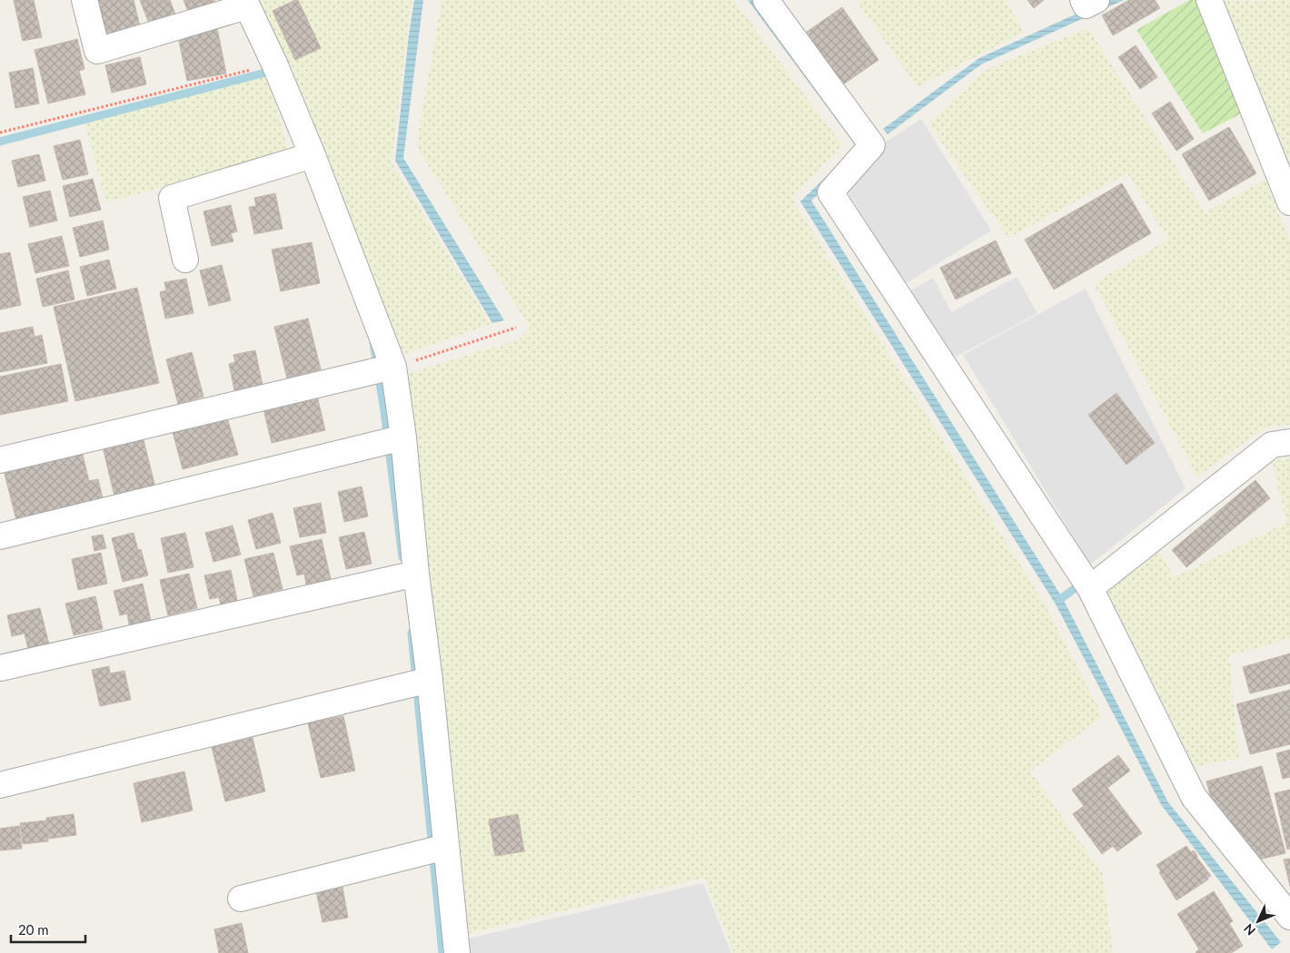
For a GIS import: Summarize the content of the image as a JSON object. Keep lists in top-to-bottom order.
{
  "scale_bar": "20 m",
  "north": "bottom left"
}
